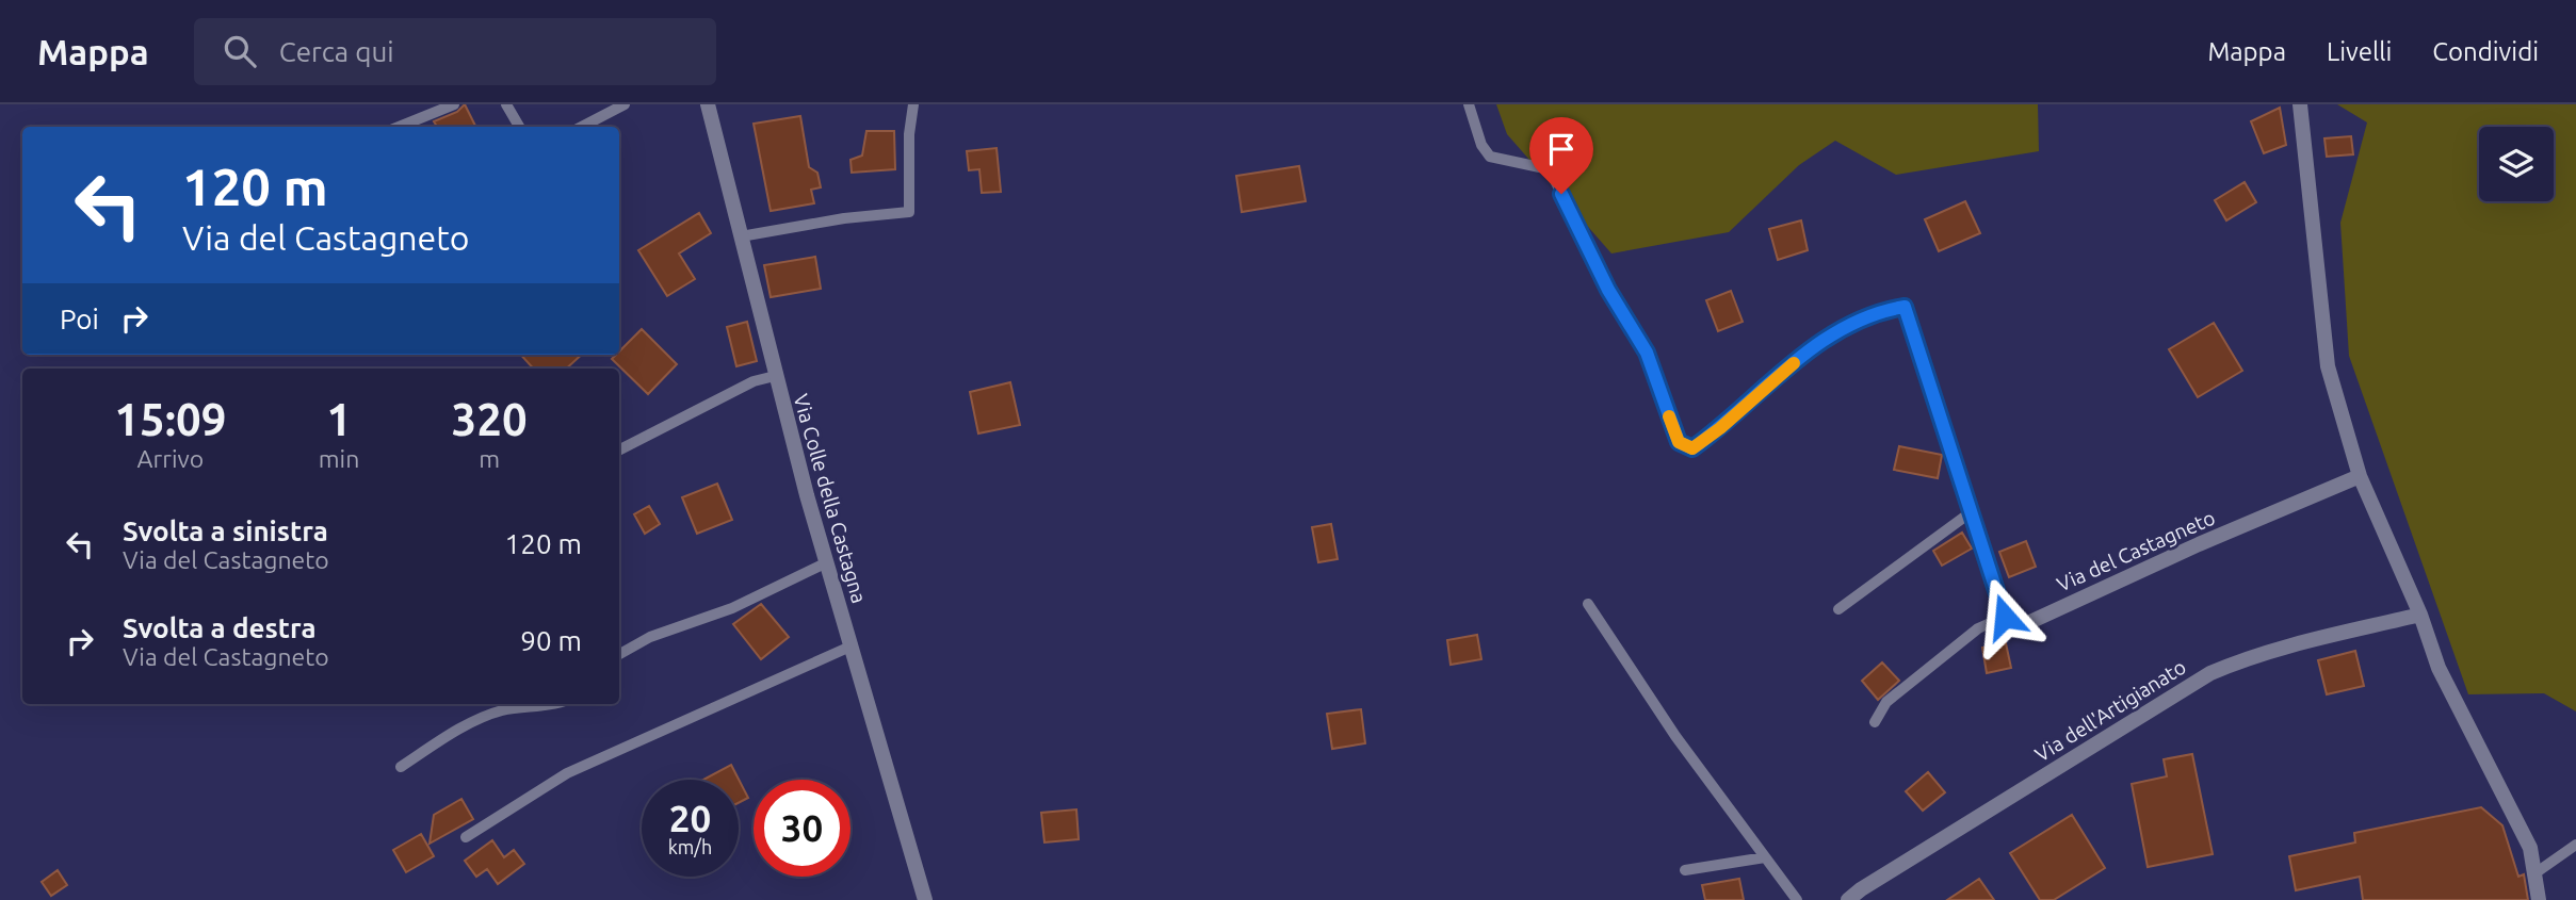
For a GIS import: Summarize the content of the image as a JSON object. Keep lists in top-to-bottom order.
{
  "streets": {
    "street": ["Via Colle della Castagna", "Via del Castagneto", "Via dell'Artigianato"]
  },
  "page": {
    "header": "Mappa",
    "search": "Cerca qui",
    "nav": ["Mappa", "Livelli", "Condividi"],
    "turn": ["120 m", "Via del Castagneto"],
    "then": "Poi",
    "eta": [
      "15:09",
      "Arrivo",
      "1",
      "min",
      "320",
      "m"
    ],
    "list": [
      {
        "name": "Svolta a sinistra",
        "note": "Via del Castagneto",
        "value": "120 m"
      },
      {
        "name": "Svolta a destra",
        "note": "Via del Castagneto",
        "value": "90 m"
      }
    ],
    "speed": "20 km/h",
    "limit": "30"
  }
}
